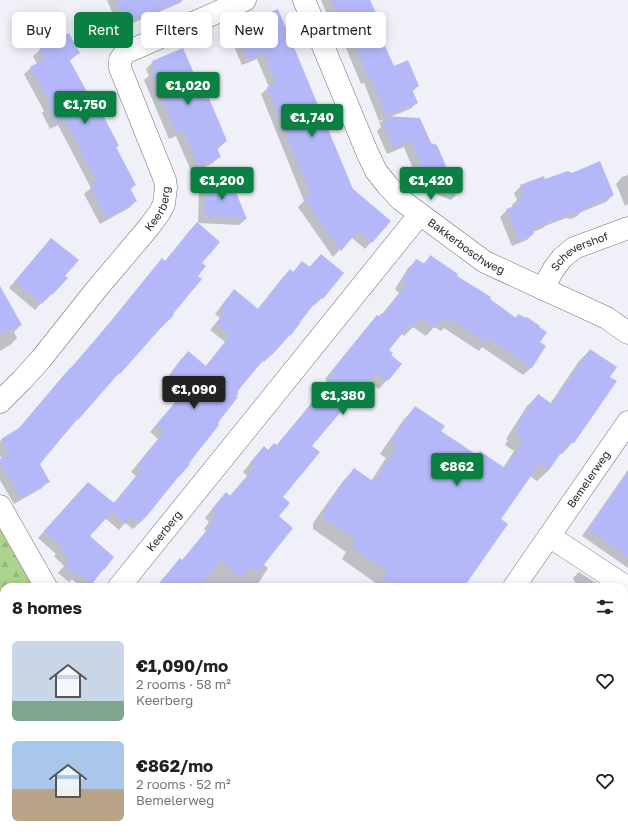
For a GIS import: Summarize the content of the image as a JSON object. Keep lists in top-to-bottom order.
{
  "streets": {
    "street": [
      "Keerberg",
      "Bakkerboschweg",
      "Schevershof",
      "Bemelerweg"
    ]
  },
  "crossings": [
    ["Keerberg", "Bakkerboschweg"],
    ["Bakkerboschweg", "Schevershof"]
  ],
  "page": {
    "chip": [
      "Buy",
      "Rent",
      "Filters",
      "New",
      "Apartment"
    ],
    "price": [
      "€1,020",
      "€1,750",
      "€1,740",
      "€1,200",
      "€1,420",
      "€1,090",
      "€1,380",
      "€862"
    ],
    "heading": "8 homes",
    "list": [
      {
        "name": "€1,090/mo",
        "note": "2 rooms · 58 m² · Keerberg"
      },
      {
        "name": "€862/mo",
        "note": "2 rooms · 52 m² · Bemelerweg"
      }
    ]
  }
}
